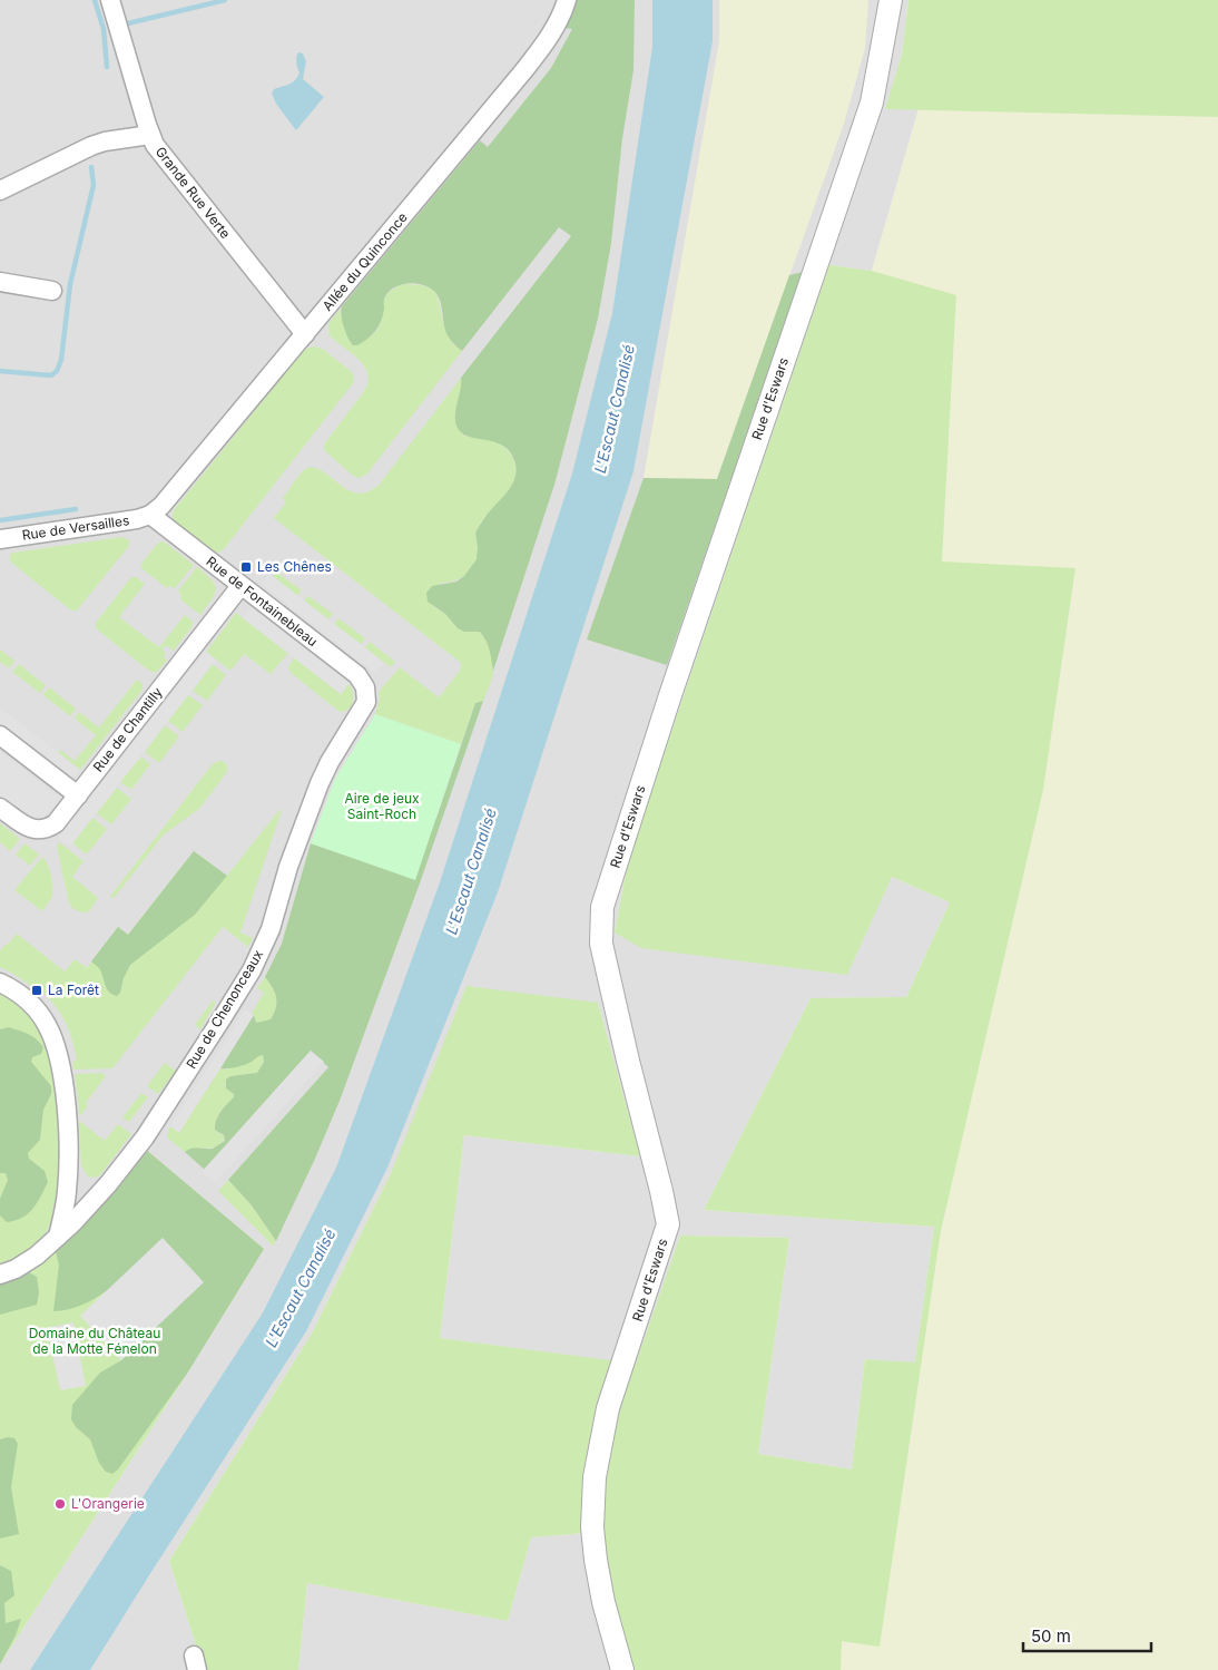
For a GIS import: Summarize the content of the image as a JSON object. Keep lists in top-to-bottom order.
{
  "streets": {
    "street": [
      "Grande Rue Verte",
      "Allée du Quinconce",
      "Rue d'Eswars",
      "Rue de Versailles",
      "Rue de Fontainebleau",
      "Rue de Chantilly",
      "Rue de Chenonceaux"
    ]
  },
  "crossings": [
    ["Grande Rue Verte", "Allée du Quinconce"],
    ["Allée du Quinconce", "Rue de Versailles"],
    ["Allée du Quinconce", "Rue de Fontainebleau"],
    ["Rue de Versailles", "Rue de Fontainebleau"],
    ["Rue de Fontainebleau", "Rue de Chantilly"],
    ["Rue de Fontainebleau", "Rue de Chenonceaux"]
  ],
  "water": ["L'Escaut Canalisé"],
  "parks": ["Aire de jeux Saint-Roch", "Domaine du Château de la Motte Fénelon"],
  "places": {
    "transit": ["Les Chênes", "La Forêt"],
    "other": ["L'Orangerie"]
  },
  "scale_bar": "50 m"
}
